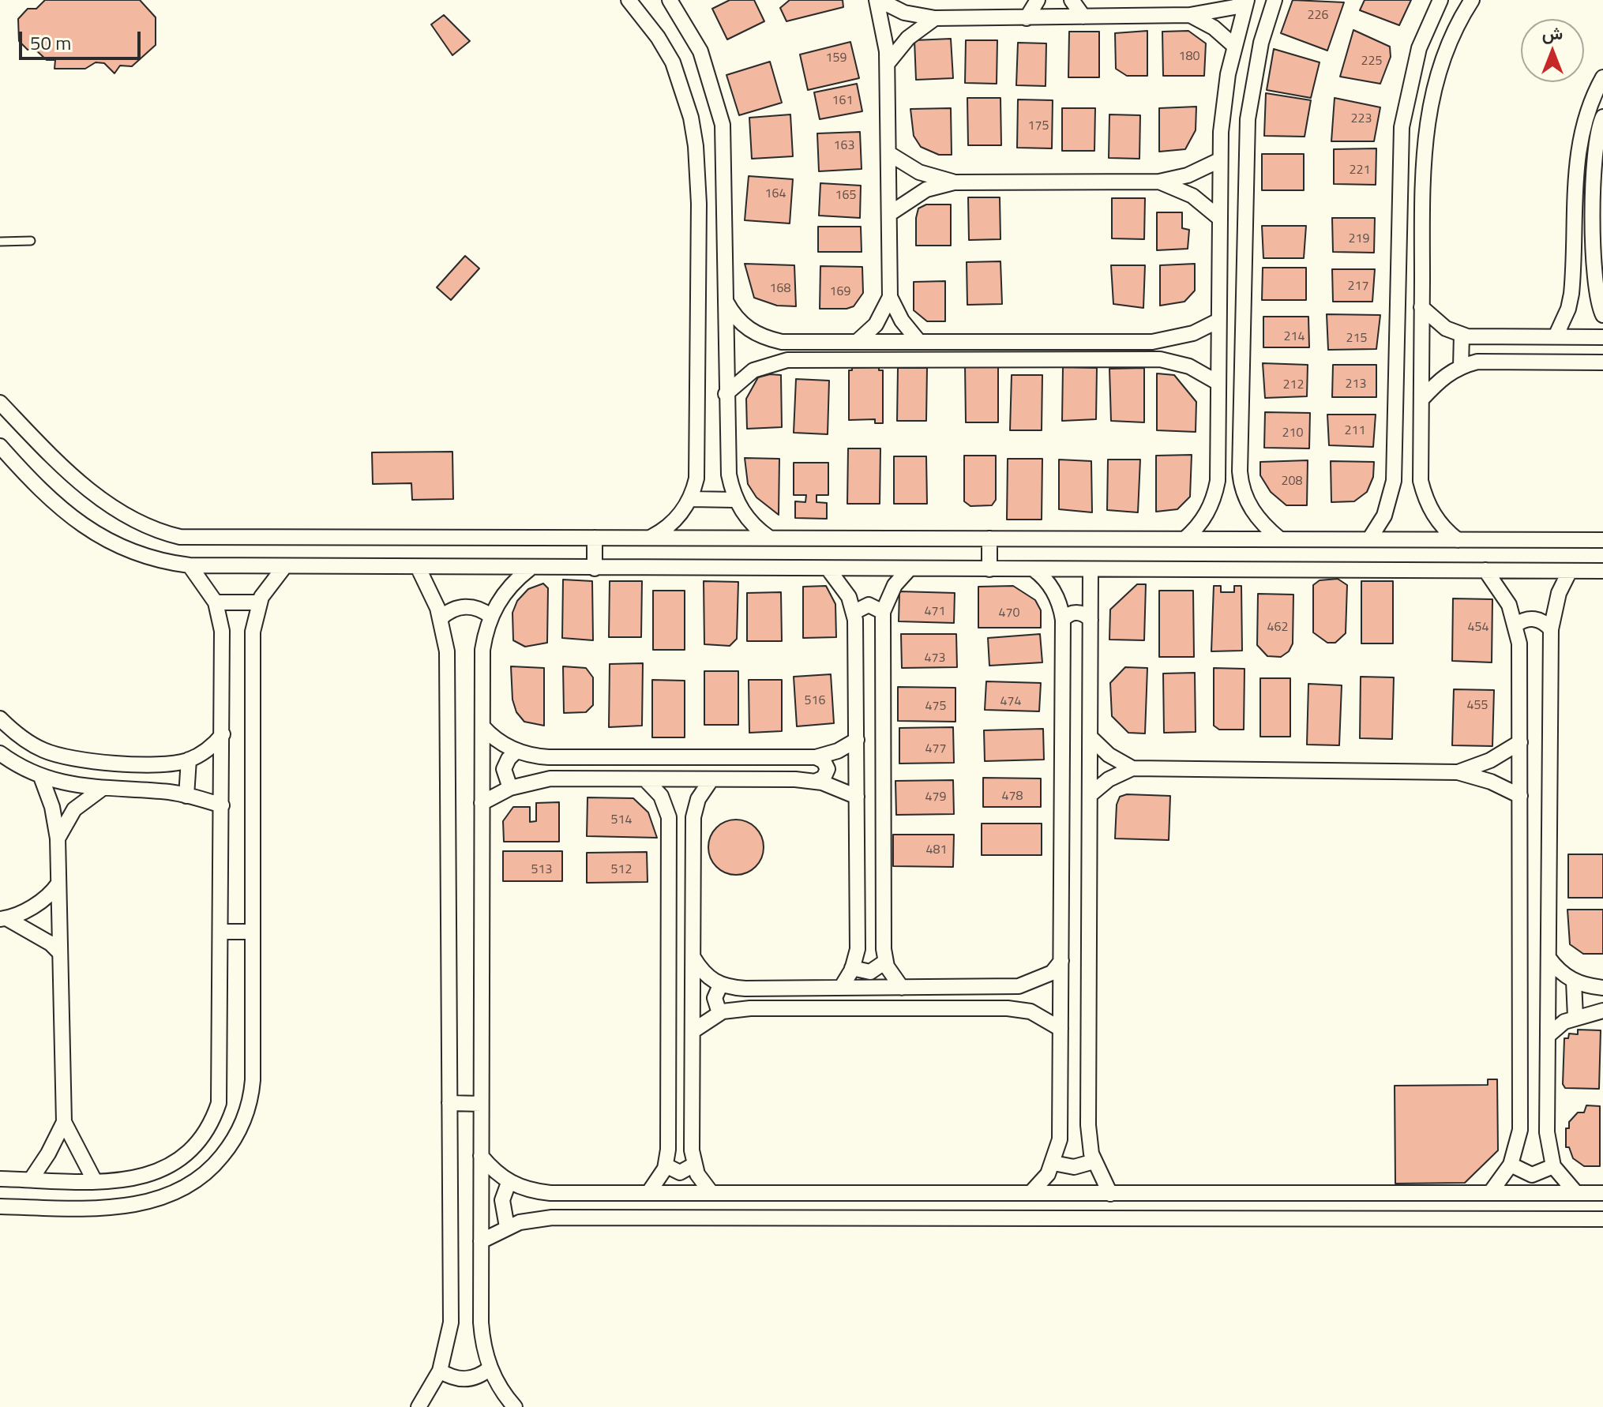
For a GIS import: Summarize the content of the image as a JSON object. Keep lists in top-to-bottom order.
{
  "house_numbers": [
    "226",
    "180",
    "159",
    "225",
    "161",
    "223",
    "175",
    "163",
    "221",
    "164",
    "165",
    "219",
    "217",
    "168",
    "169",
    "214",
    "215",
    "213",
    "212",
    "211",
    "210",
    "208",
    "471",
    "470",
    "462",
    "454",
    "473",
    "516",
    "474",
    "455",
    "475",
    "477",
    "478",
    "479",
    "514",
    "481",
    "513",
    "512"
  ],
  "scale_bar": "50 m",
  "north": "top"
}
